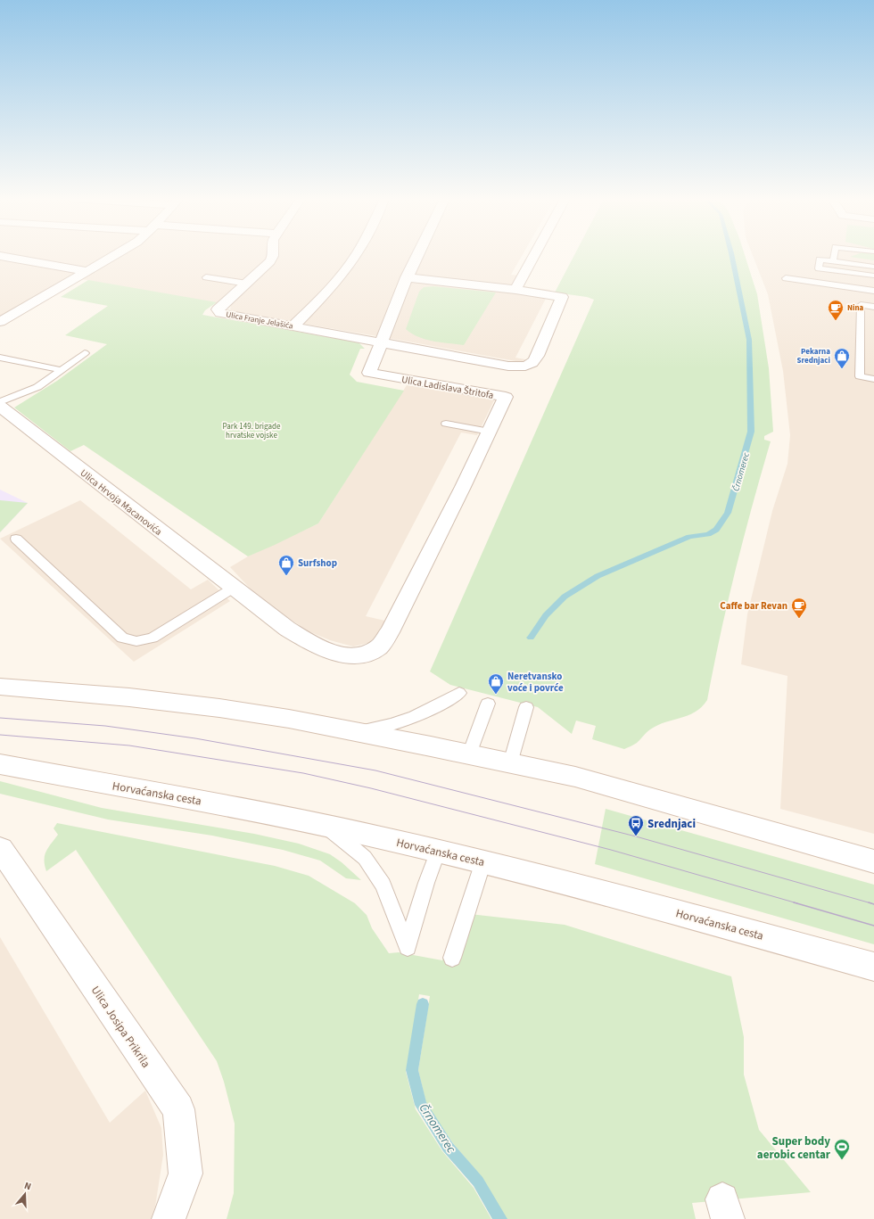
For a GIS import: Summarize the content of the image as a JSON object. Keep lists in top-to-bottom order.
{
  "streets": {
    "street": [
      "Ulica Franje Jelašića",
      "Ulica Ladislava Štritofa",
      "Ulica Hrvoja Macanovića",
      "Horvaćanska cesta",
      "Ulica Josipa Prikrila"
    ]
  },
  "crossings": [
    ["Ulica Franje Jelašića", "Ulica Ladislava Štritofa"],
    ["Ulica Ladislava Štritofa", "Ulica Hrvoja Macanovića"]
  ],
  "water": ["Črnomerec"],
  "parks": ["Park 149. brigade hrvatske vojske"],
  "places": {
    "cafe": ["Nina", "Caffe bar Revan"],
    "shop": ["Pekarna Srednjaci", "Surfshop", "Neretvansko voće i povrće"],
    "bus stop": ["Srednjaci"],
    "sports": ["Super body aerobic centar"]
  },
  "north": "top"
}
